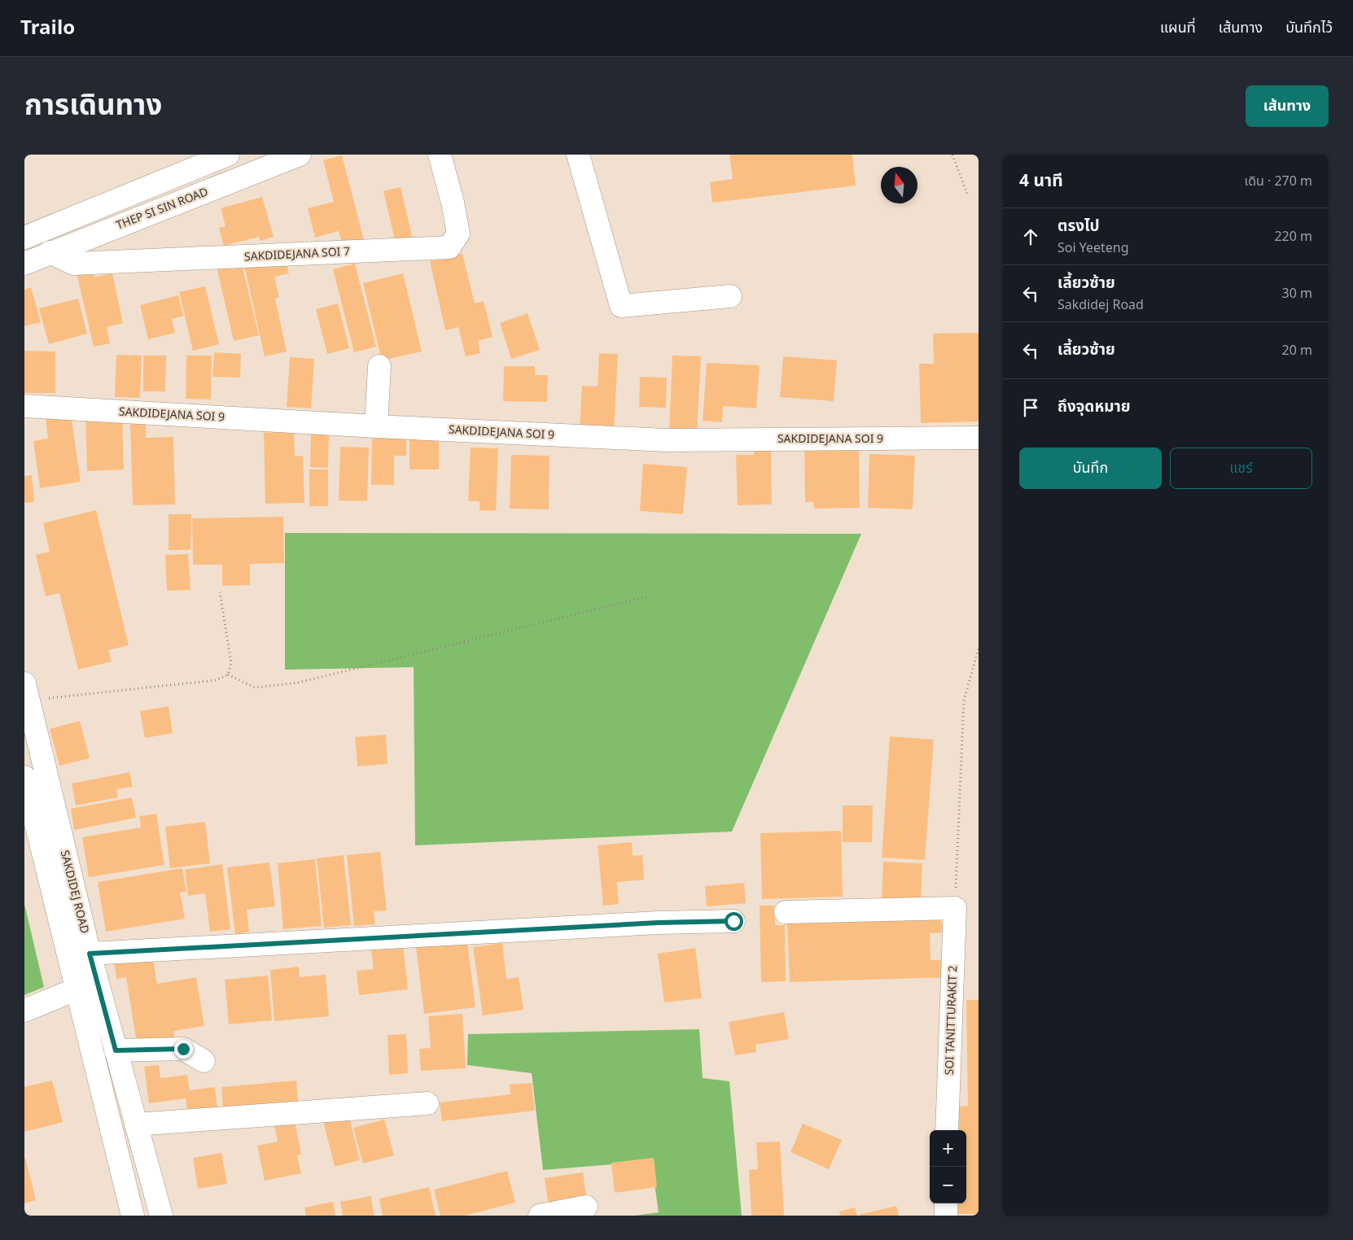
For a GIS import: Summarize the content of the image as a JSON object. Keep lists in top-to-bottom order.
{
  "streets": {
    "street": [
      "THEP SI SIN ROAD",
      "SAKDIDEJANA SOI 7",
      "SAKDIDEJANA SOI 9",
      "SAKDIDEJ ROAD",
      "SOI TANITTURAKIT 2"
    ]
  },
  "crossings": [
    ["THEP SI SIN ROAD", "SAKDIDEJANA SOI 7"]
  ],
  "north": "top",
  "page": {
    "header": "Trailo",
    "nav": ["แผนที่", "เส้นทาง", "บันทึกไว้"],
    "title": "การเดินทาง",
    "buttons": [
      "เส้นทาง",
      ["บันทึก", "แชร์"]
    ],
    "heading": ["4 นาที", "เดิน · 270 m"],
    "list": [
      ["ตรงไป", "Soi Yeeteng", "220 m"],
      ["เลี้ยวซ้าย", "Sakdidej Road", "30 m"],
      ["เลี้ยวซ้าย", "20 m"],
      "ถึงจุดหมาย"
    ],
    "map_buttons": ["+", "−"]
  }
}
